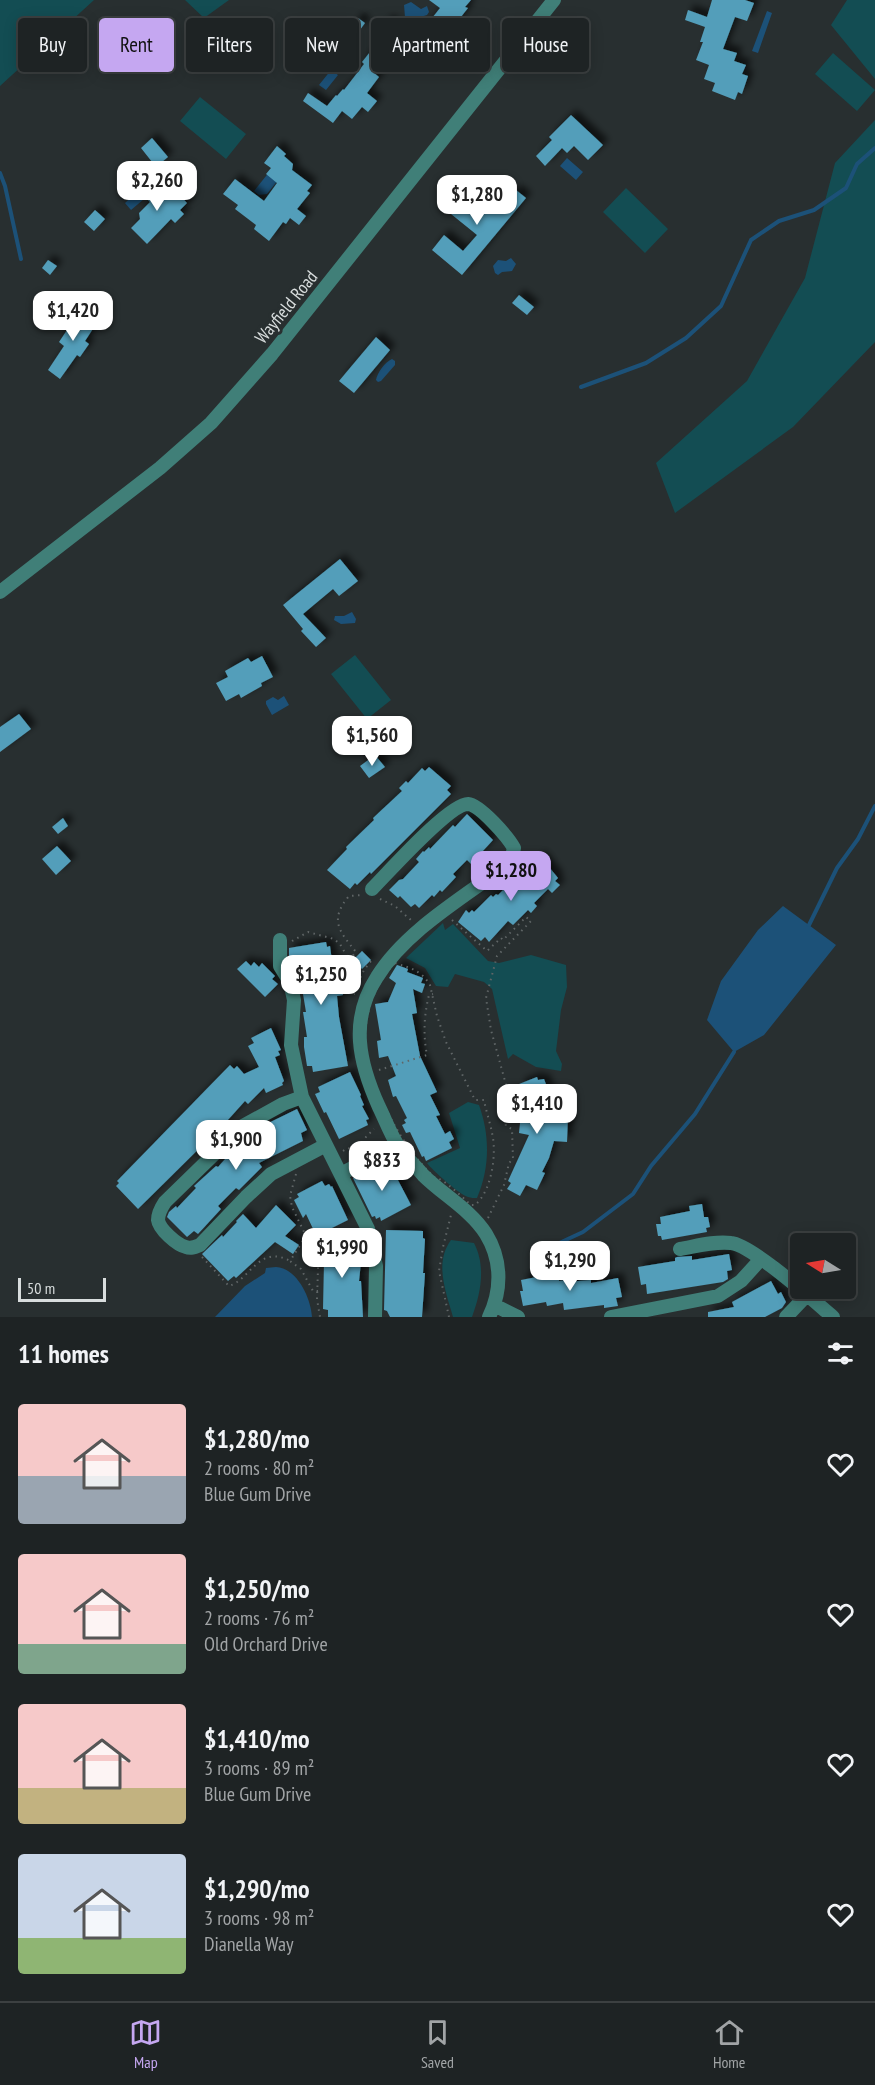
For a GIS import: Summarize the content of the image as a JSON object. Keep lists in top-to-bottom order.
{
  "streets": {
    "street": ["Wayfield Road"]
  },
  "scale_bar": "50 m",
  "north": "left",
  "page": {
    "chip": [
      "Buy",
      "Rent",
      "Filters",
      "New",
      "Apartment",
      "House"
    ],
    "price": [
      "$2,260",
      "$1,280",
      "$1,420",
      "$1,560",
      "$1,280",
      "$1,250",
      "$1,410",
      "$1,900",
      "$833",
      "$1,990",
      "$1,290"
    ],
    "scale": "50 m",
    "heading": "11 homes",
    "list": [
      {
        "name": "$1,280/mo",
        "note": "2 rooms · 80 m² · Blue Gum Drive"
      },
      {
        "name": "$1,250/mo",
        "note": "2 rooms · 76 m² · Old Orchard Drive"
      },
      {
        "name": "$1,410/mo",
        "note": "3 rooms · 89 m² · Blue Gum Drive"
      },
      {
        "name": "$1,290/mo",
        "note": "3 rooms · 98 m² · Dianella Way"
      }
    ],
    "tabs": ["Map", "Saved", "Home"]
  }
}
